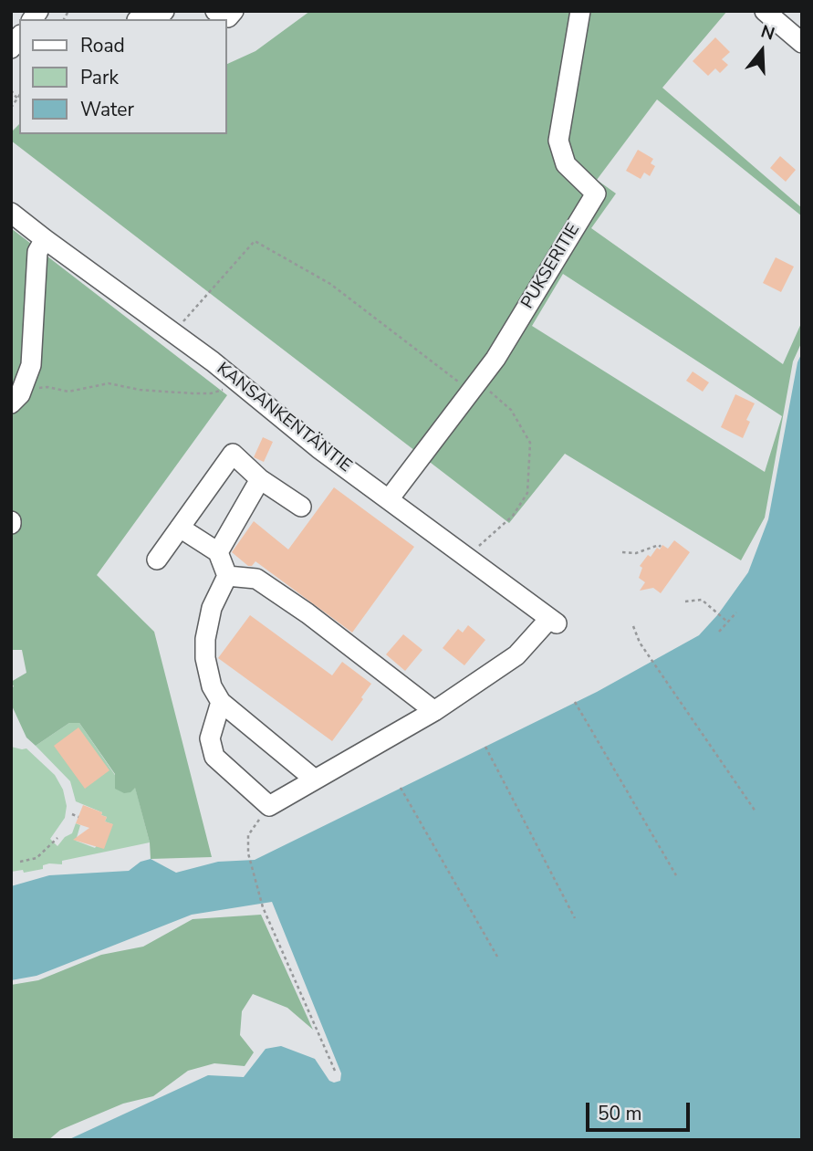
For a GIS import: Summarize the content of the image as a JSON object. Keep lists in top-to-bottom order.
{
  "streets": {
    "street": ["PUKSERITIE", "KANSANKENTÄNTIE"]
  },
  "crossings": [
    ["PUKSERITIE", "KANSANKENTÄNTIE"]
  ],
  "legend": ["Road", "Park", "Water"],
  "scale_bar": "50 m",
  "north": "top"
}
